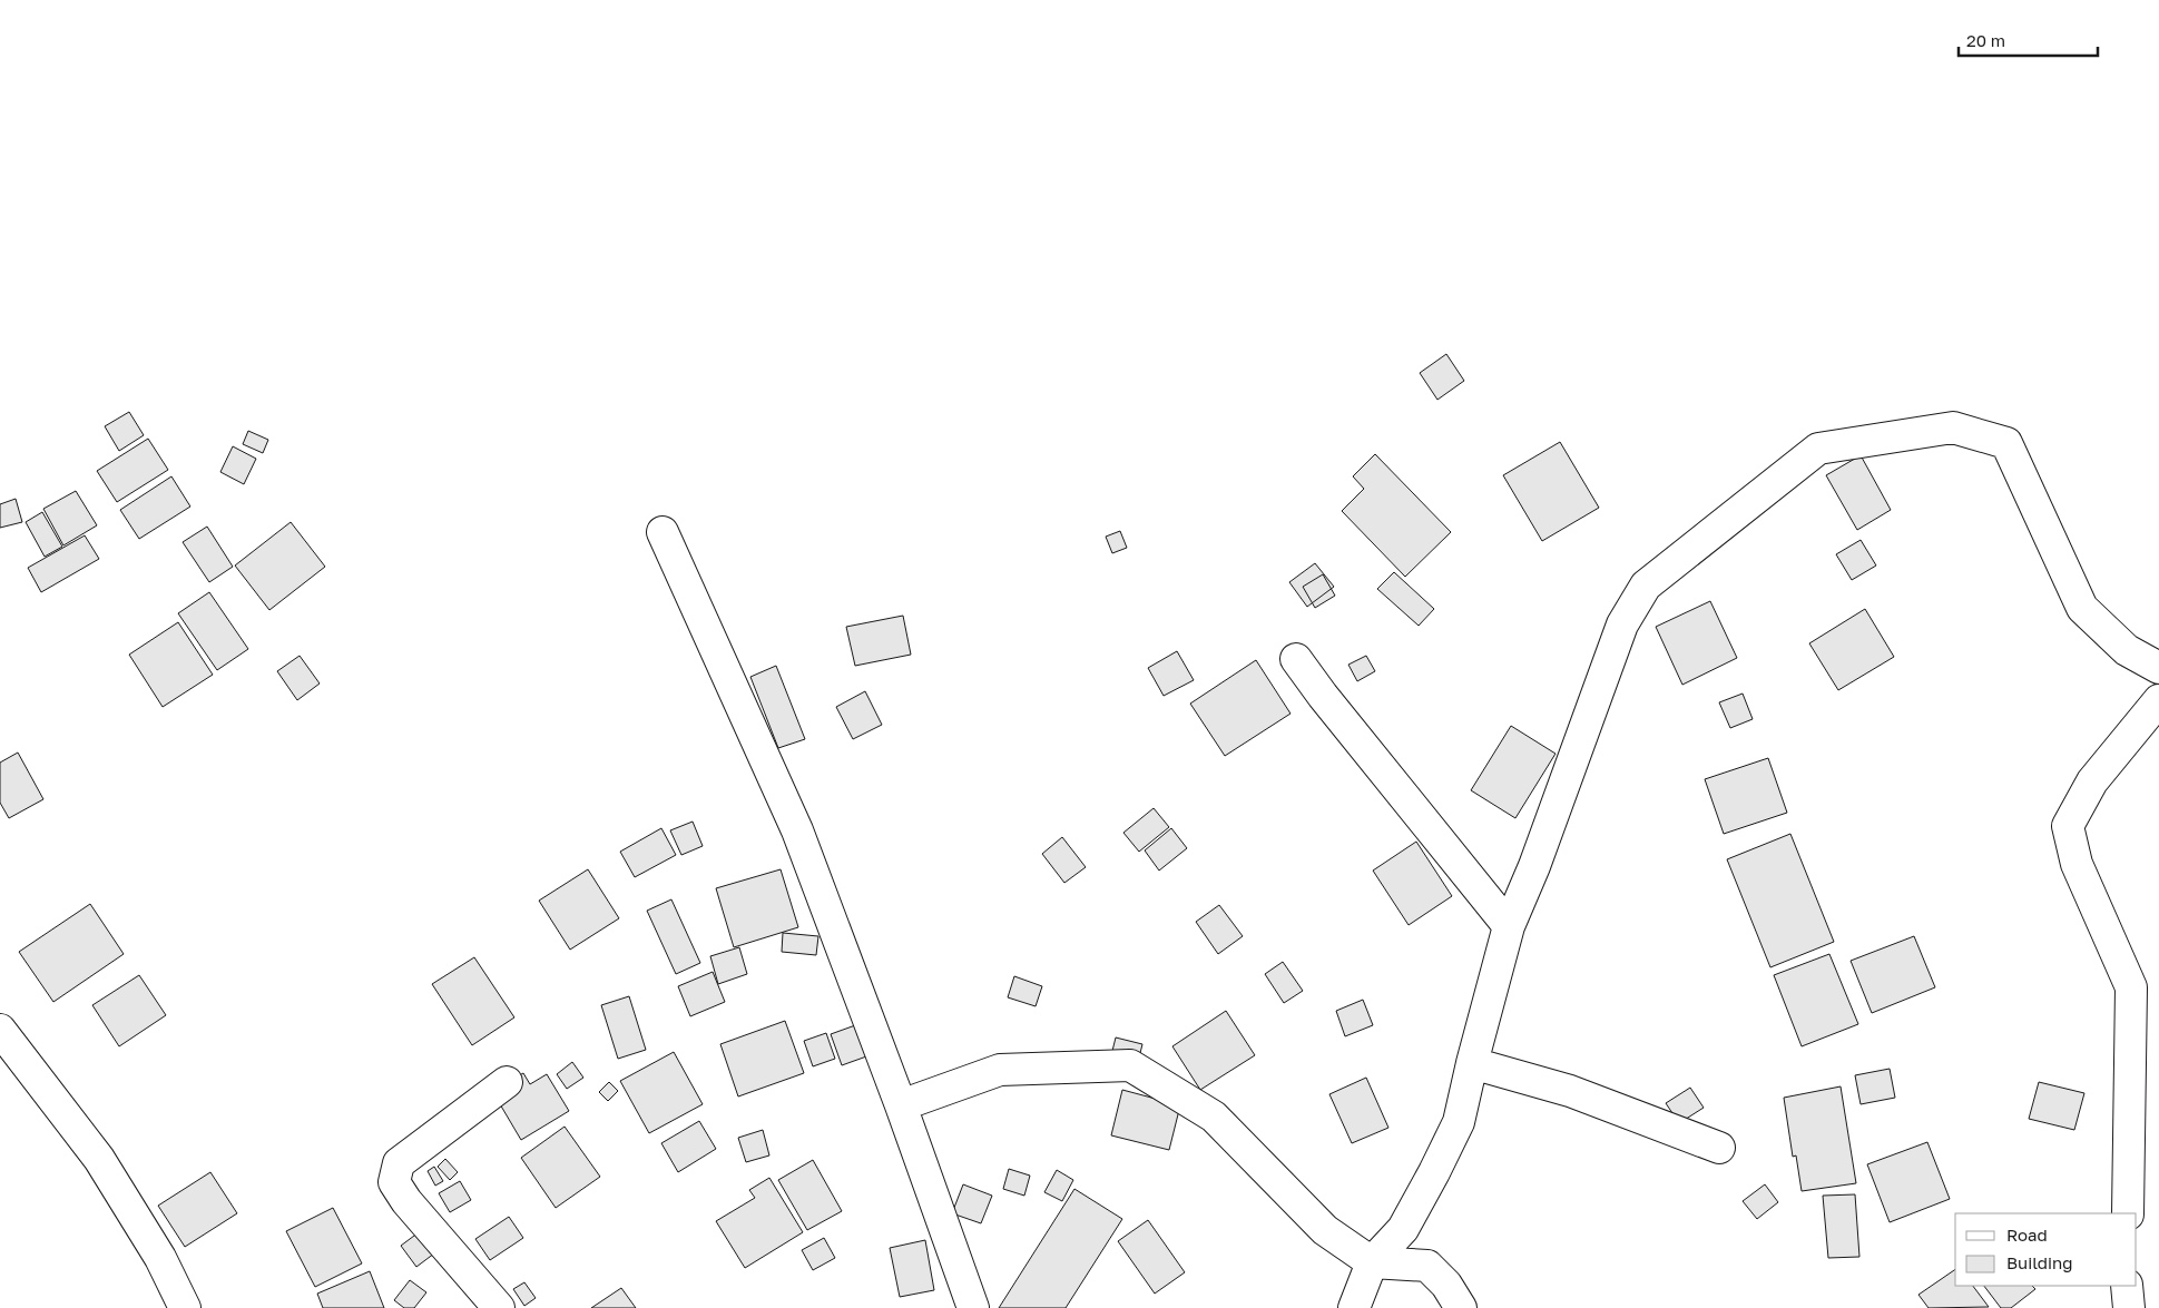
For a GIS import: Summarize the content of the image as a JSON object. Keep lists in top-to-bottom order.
{
  "legend": ["Road", "Building"],
  "scale_bar": "20 m"
}
